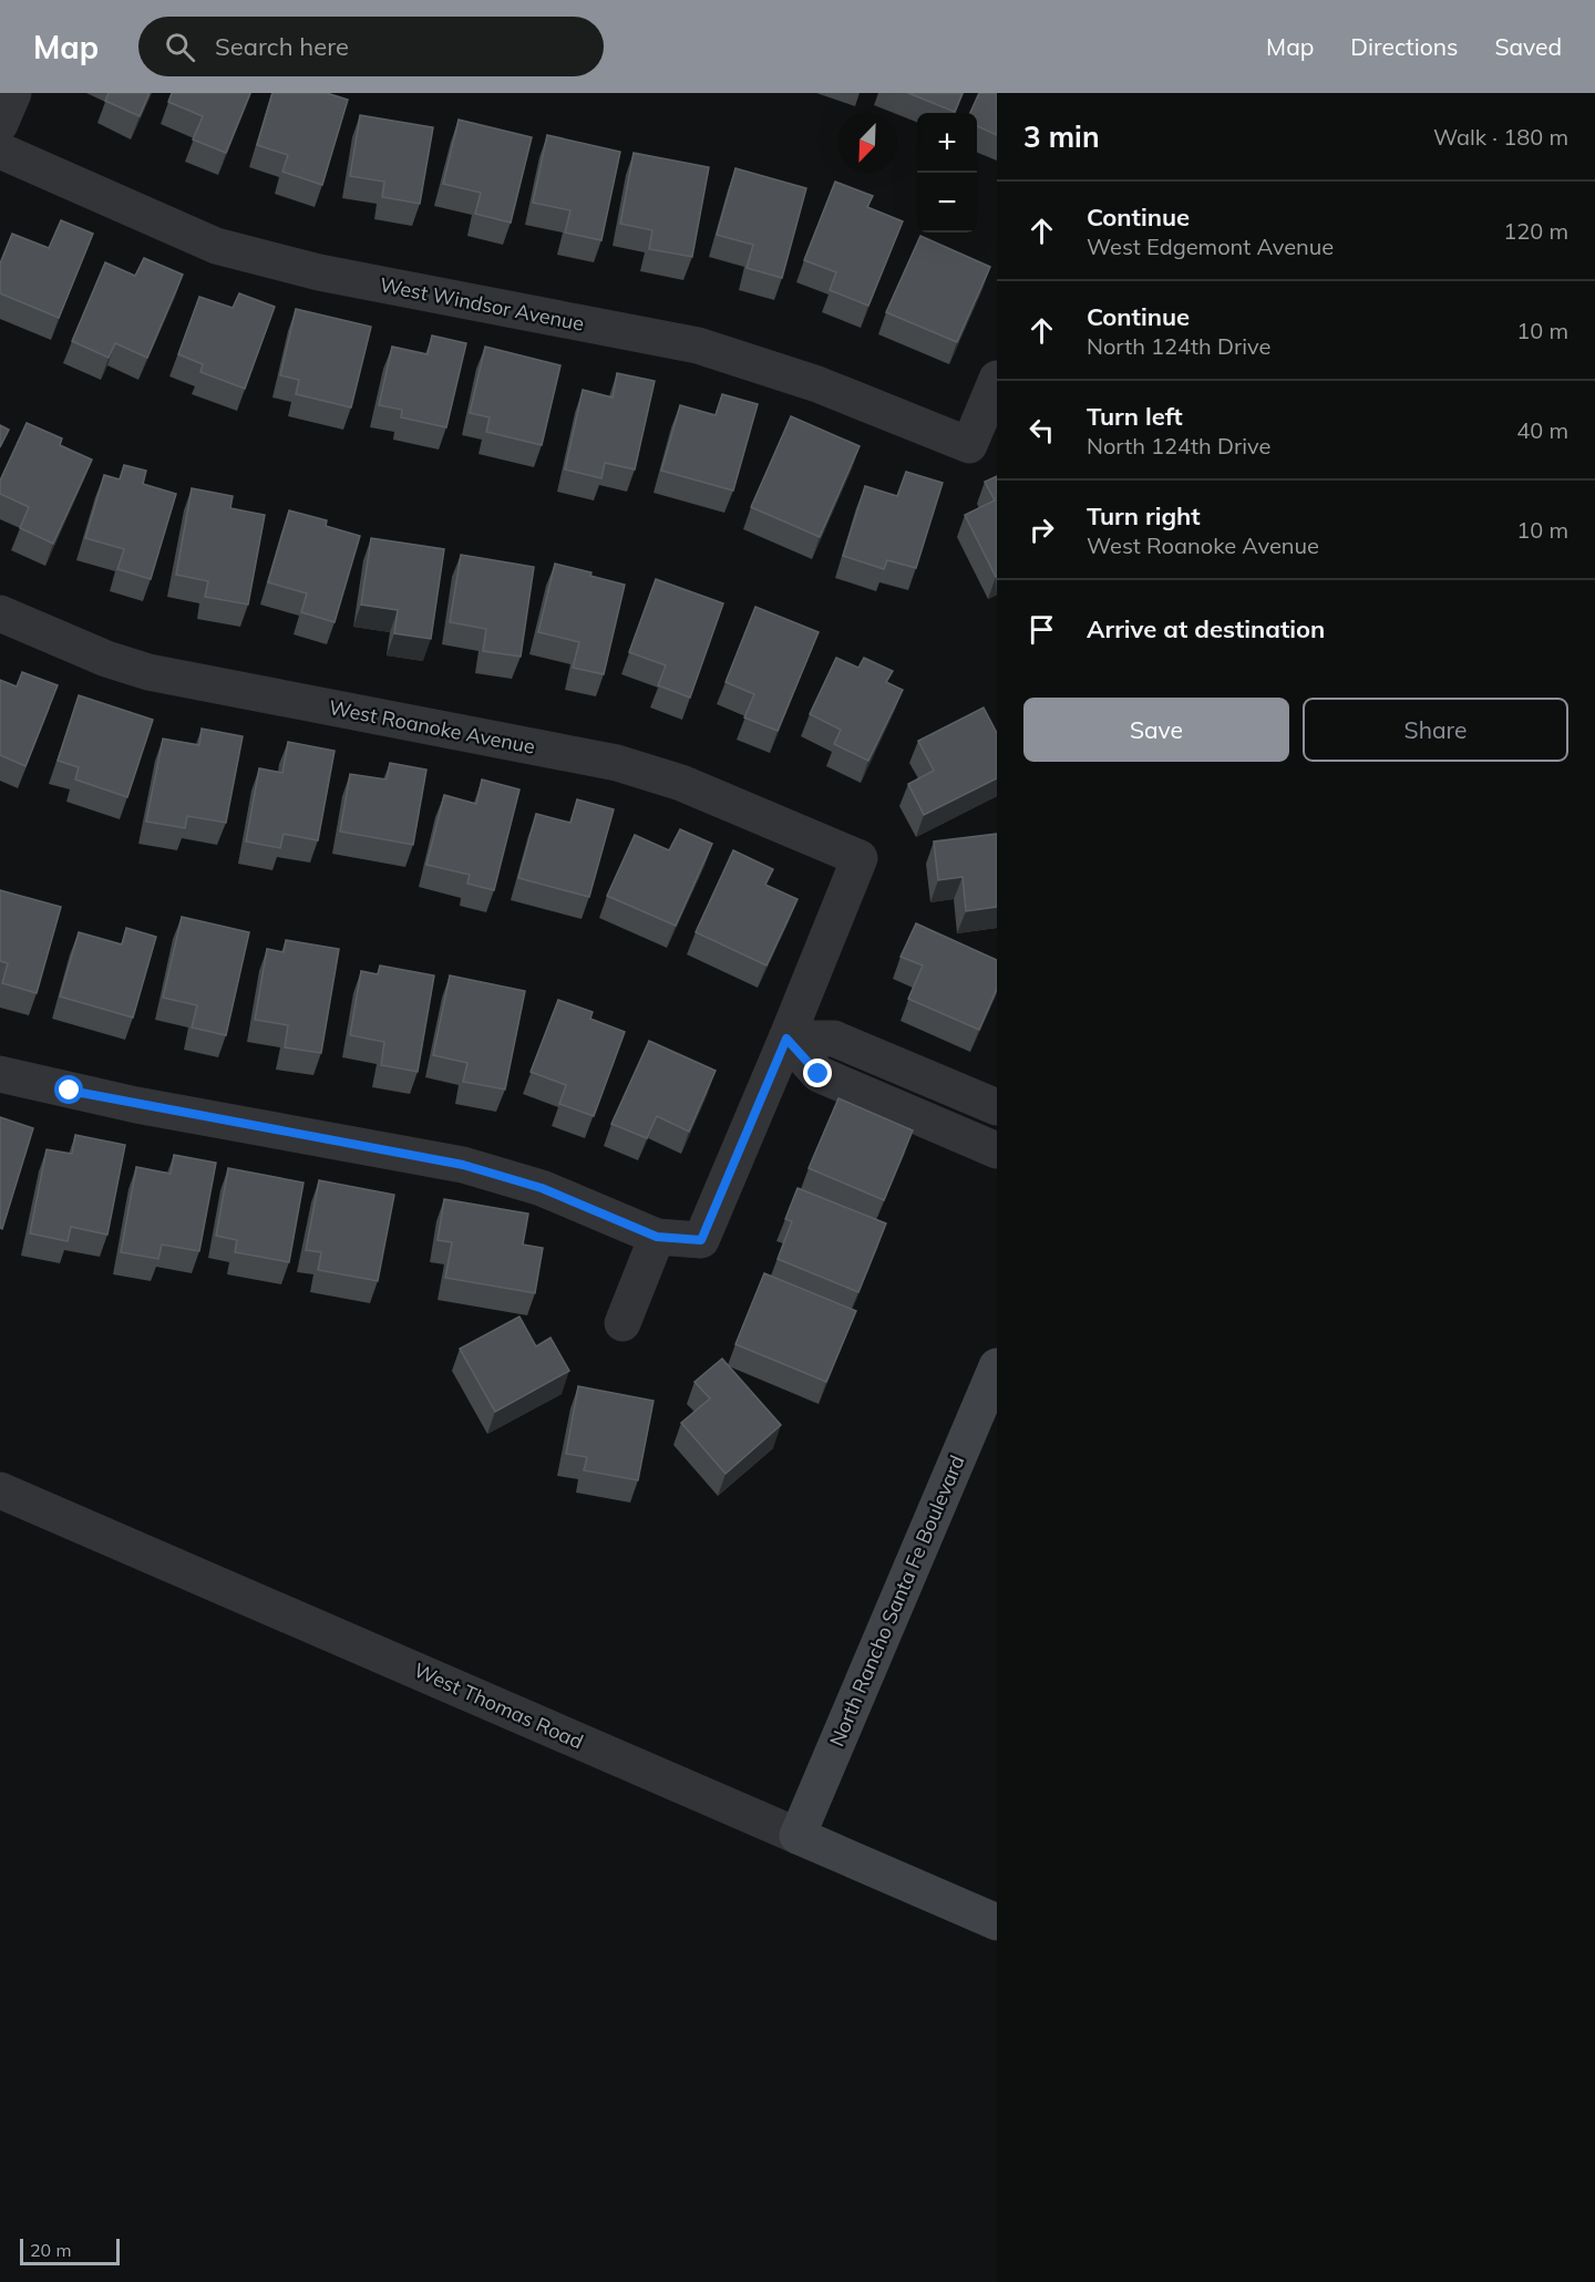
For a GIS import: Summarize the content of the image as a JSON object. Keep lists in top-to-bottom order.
{
  "streets": {
    "street": [
      "West Windsor Avenue",
      "West Roanoke Avenue",
      "North Rancho Santa Fe Boulevard",
      "West Thomas Road"
    ]
  },
  "crossings": [
    ["North Rancho Santa Fe Boulevard", "West Thomas Road"]
  ],
  "scale_bar": "20 m",
  "north": "bottom left",
  "page": {
    "header": "Map",
    "search": "Search here",
    "nav": ["Map", "Directions", "Saved"],
    "heading": ["3 min", "Walk · 180 m"],
    "map_buttons": ["+", "−"],
    "list": [
      ["Continue", "West Edgemont Avenue", "120 m"],
      ["Continue", "North 124th Drive", "10 m"],
      ["Turn left", "North 124th Drive", "40 m"],
      ["Turn right", "West Roanoke Avenue", "10 m"],
      "Arrive at destination"
    ],
    "buttons": ["Save", "Share"],
    "scale": "20 m"
  }
}
